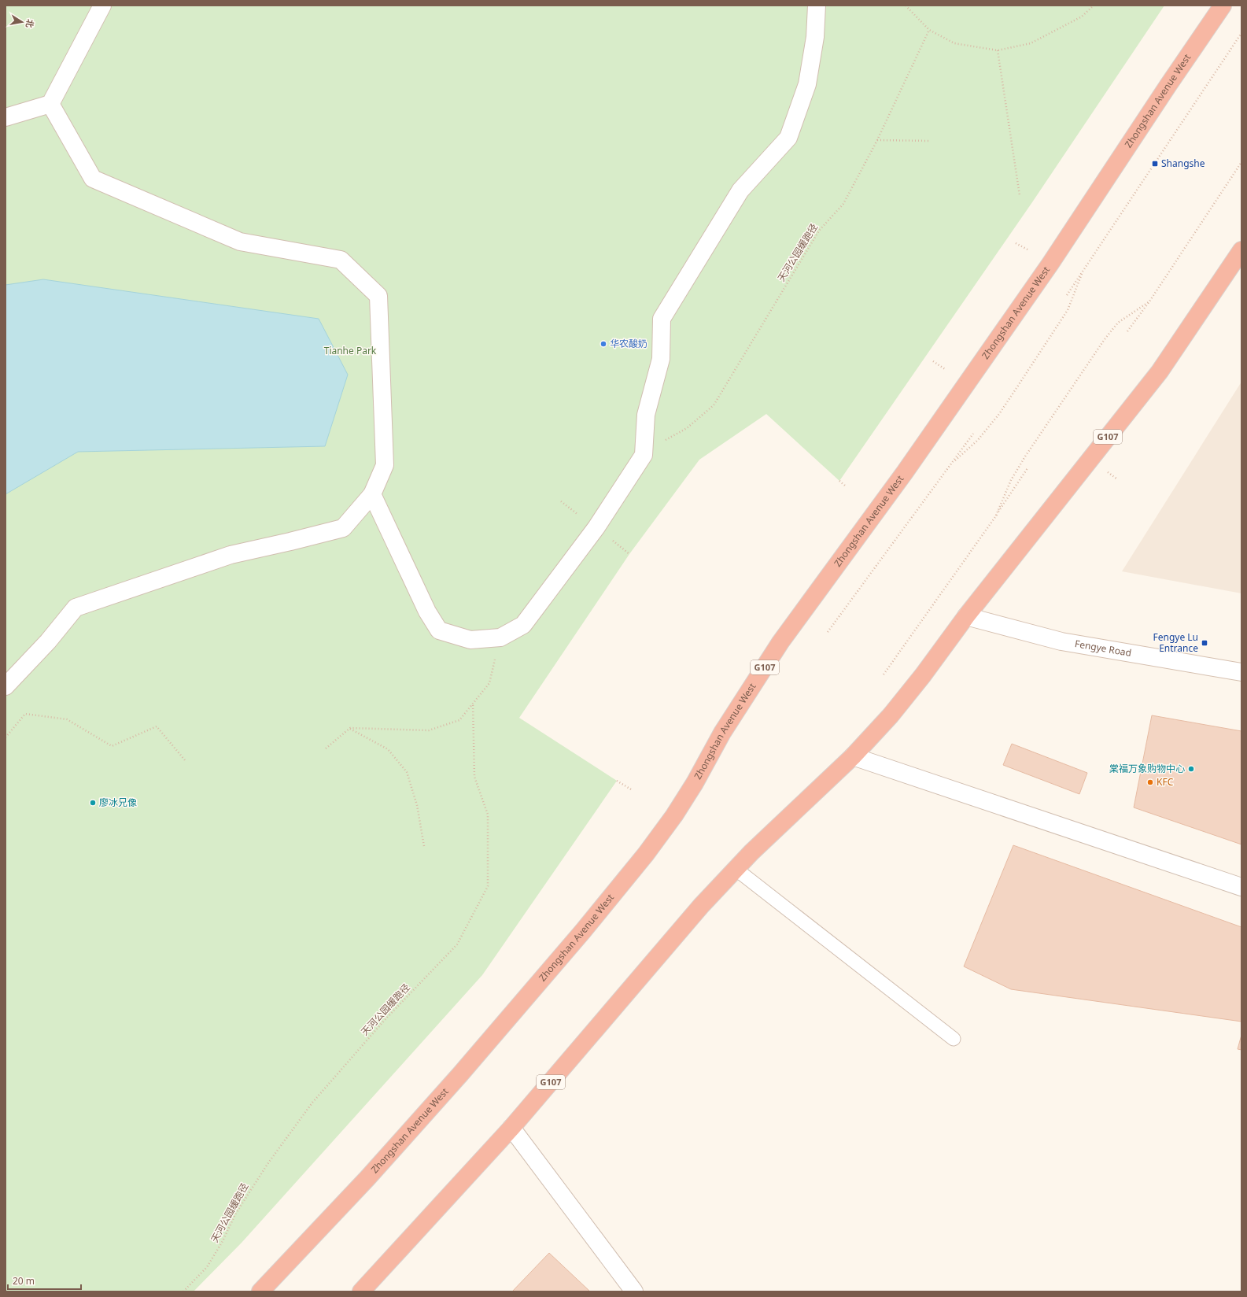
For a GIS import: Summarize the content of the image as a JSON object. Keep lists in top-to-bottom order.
{
  "streets": {
    "highway": ["Zhongshan Avenue West", "G107"],
    "street": ["Fengye Road"],
    "path": ["天河公园缓跑径"]
  },
  "crossings": [
    ["G107", "Fengye Road"]
  ],
  "parks": ["Tianhe Park"],
  "places": {
    "transit": ["Shangshe", "Fengye Lu Entrance"],
    "other": [
      "华农酸奶",
      "棠福万象购物中心",
      "KFC",
      "廖冰兄像"
    ]
  },
  "scale_bar": "20 m",
  "north": "right"
}
